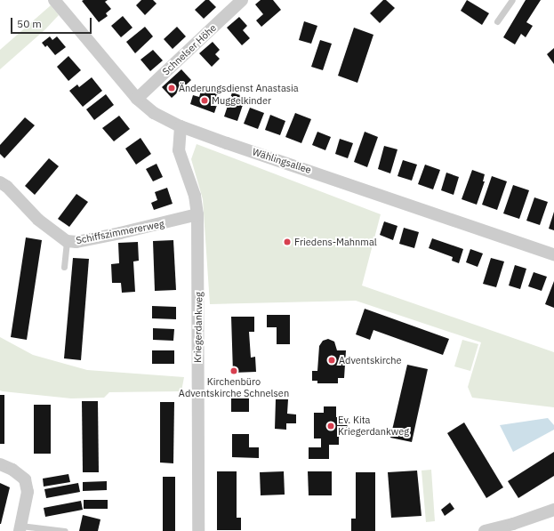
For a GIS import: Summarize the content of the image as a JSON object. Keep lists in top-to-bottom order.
{
  "streets": {
    "street": [
      "Schnelser Höhe",
      "Wählingsallee",
      "Schiffszimmererweg",
      "Kriegerdankweg"
    ]
  },
  "crossings": [
    ["Schnelser Höhe", "Wählingsallee"],
    ["Wählingsallee", "Kriegerdankweg"],
    ["Schiffszimmererweg", "Kriegerdankweg"]
  ],
  "places": [
    "Änderungsdienst Anastasia",
    "Muggelkinder",
    "Friedens-Mahnmal",
    "Adventskirche",
    "Kirchenbüro Adventskirche Schnelsen",
    "Ev. Kita Kriegerdankweg"
  ],
  "scale_bar": "50 m"
}
